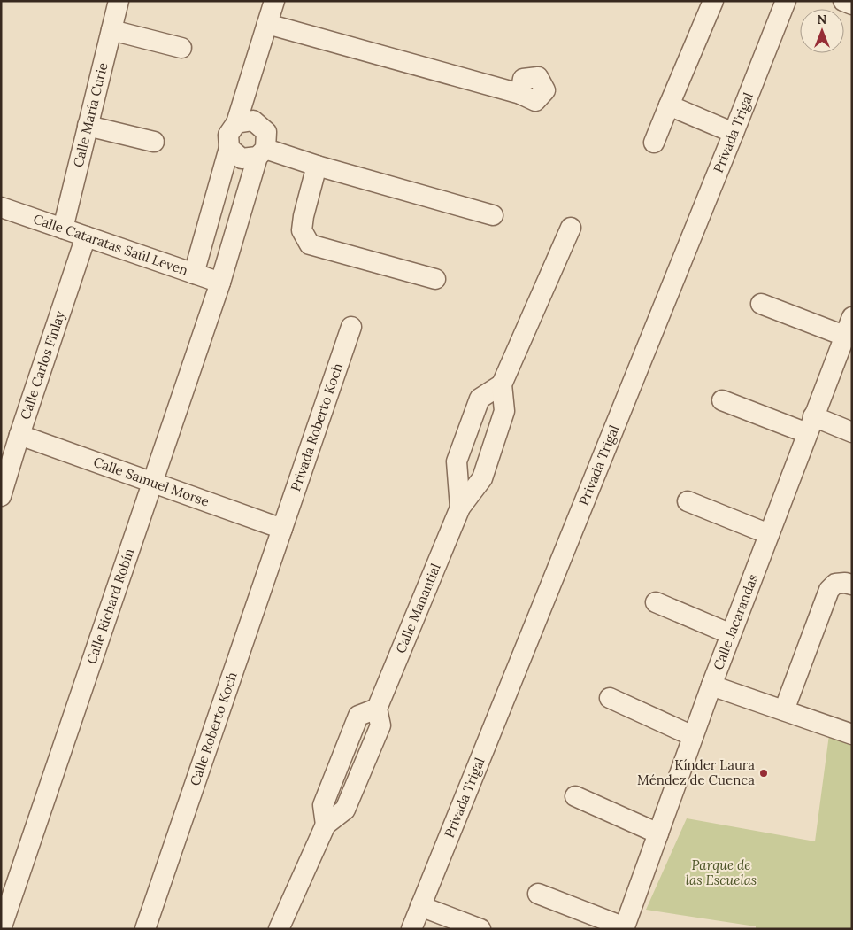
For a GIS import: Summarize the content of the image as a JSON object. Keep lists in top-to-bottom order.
{
  "streets": {
    "street": [
      "Calle María Curie",
      "Privada Trigal",
      "Calle Cataratas Saúl Leven",
      "Calle Carlos Finlay",
      "Privada Roberto Koch",
      "Calle Samuel Morse",
      "Calle Richard Robín",
      "Calle Manantial",
      "Calle Jacarandas",
      "Calle Roberto Koch"
    ]
  },
  "crossings": [
    ["Calle María Curie", "Calle Cataratas Saúl Leven"],
    ["Calle Cataratas Saúl Leven", "Calle Carlos Finlay"],
    ["Calle Cataratas Saúl Leven", "Calle Richard Robín"],
    ["Calle Carlos Finlay", "Calle Samuel Morse"],
    ["Privada Roberto Koch", "Calle Samuel Morse"],
    ["Privada Roberto Koch", "Calle Roberto Koch"],
    ["Calle Samuel Morse", "Calle Richard Robín"],
    ["Calle Samuel Morse", "Calle Roberto Koch"]
  ],
  "parks": ["Parque de las Escuelas"],
  "places": ["Kínder Laura Méndez de Cuenca"],
  "north": "top"
}
